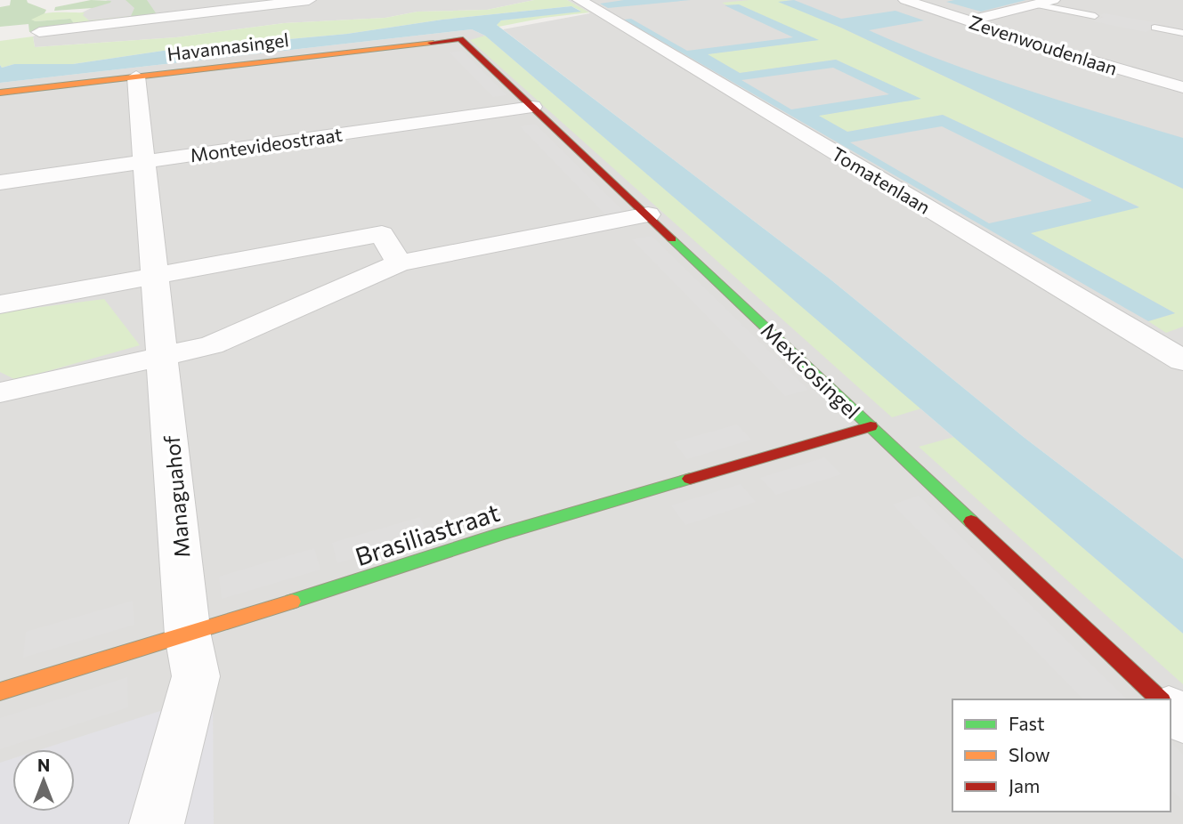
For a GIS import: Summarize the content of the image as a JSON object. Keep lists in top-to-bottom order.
{
  "streets": {
    "street": [
      "Zevenwoudenlaan",
      "Havannasingel",
      "Montevideostraat",
      "Tomatenlaan",
      "Mexicosingel",
      "Managuahof",
      "Brasiliastraat"
    ]
  },
  "crossings": [
    ["Havannasingel", "Mexicosingel"],
    ["Havannasingel", "Managuahof"],
    ["Montevideostraat", "Mexicosingel"],
    ["Montevideostraat", "Managuahof"],
    ["Mexicosingel", "Brasiliastraat"],
    ["Managuahof", "Brasiliastraat"]
  ],
  "legend": ["Fast", "Slow", "Jam"],
  "north": "top"
}
